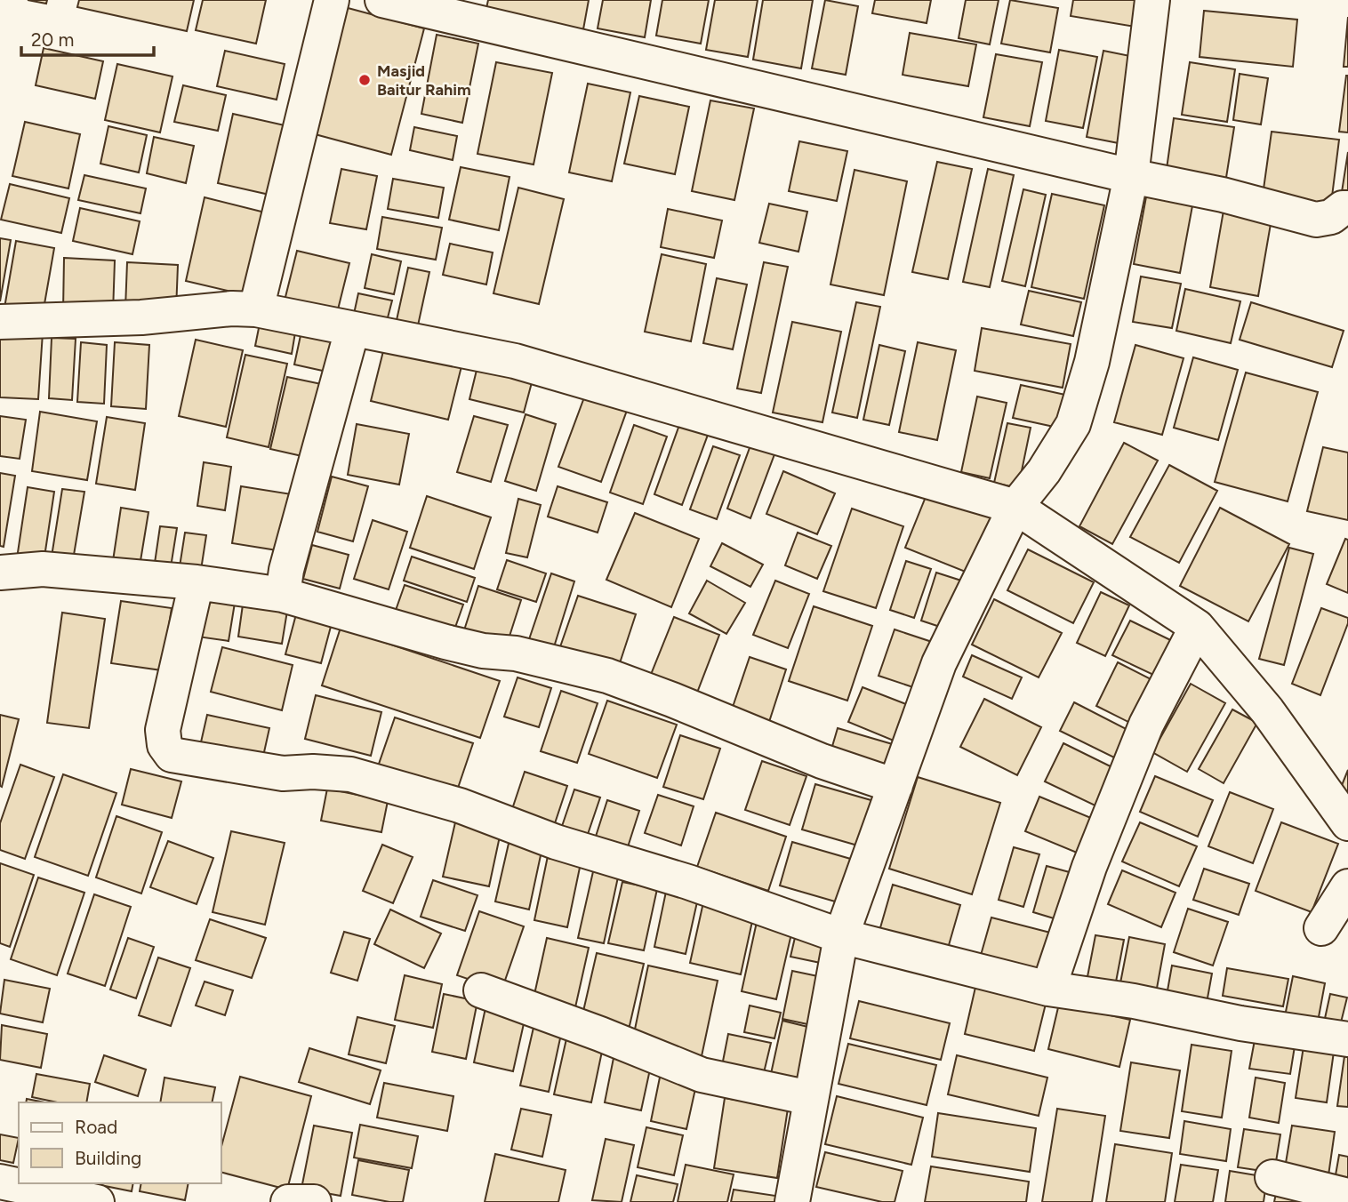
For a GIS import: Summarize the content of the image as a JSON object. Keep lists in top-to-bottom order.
{
  "places": ["Masjid Baitur Rahim"],
  "legend": ["Road", "Building"],
  "scale_bar": "20 m"
}
